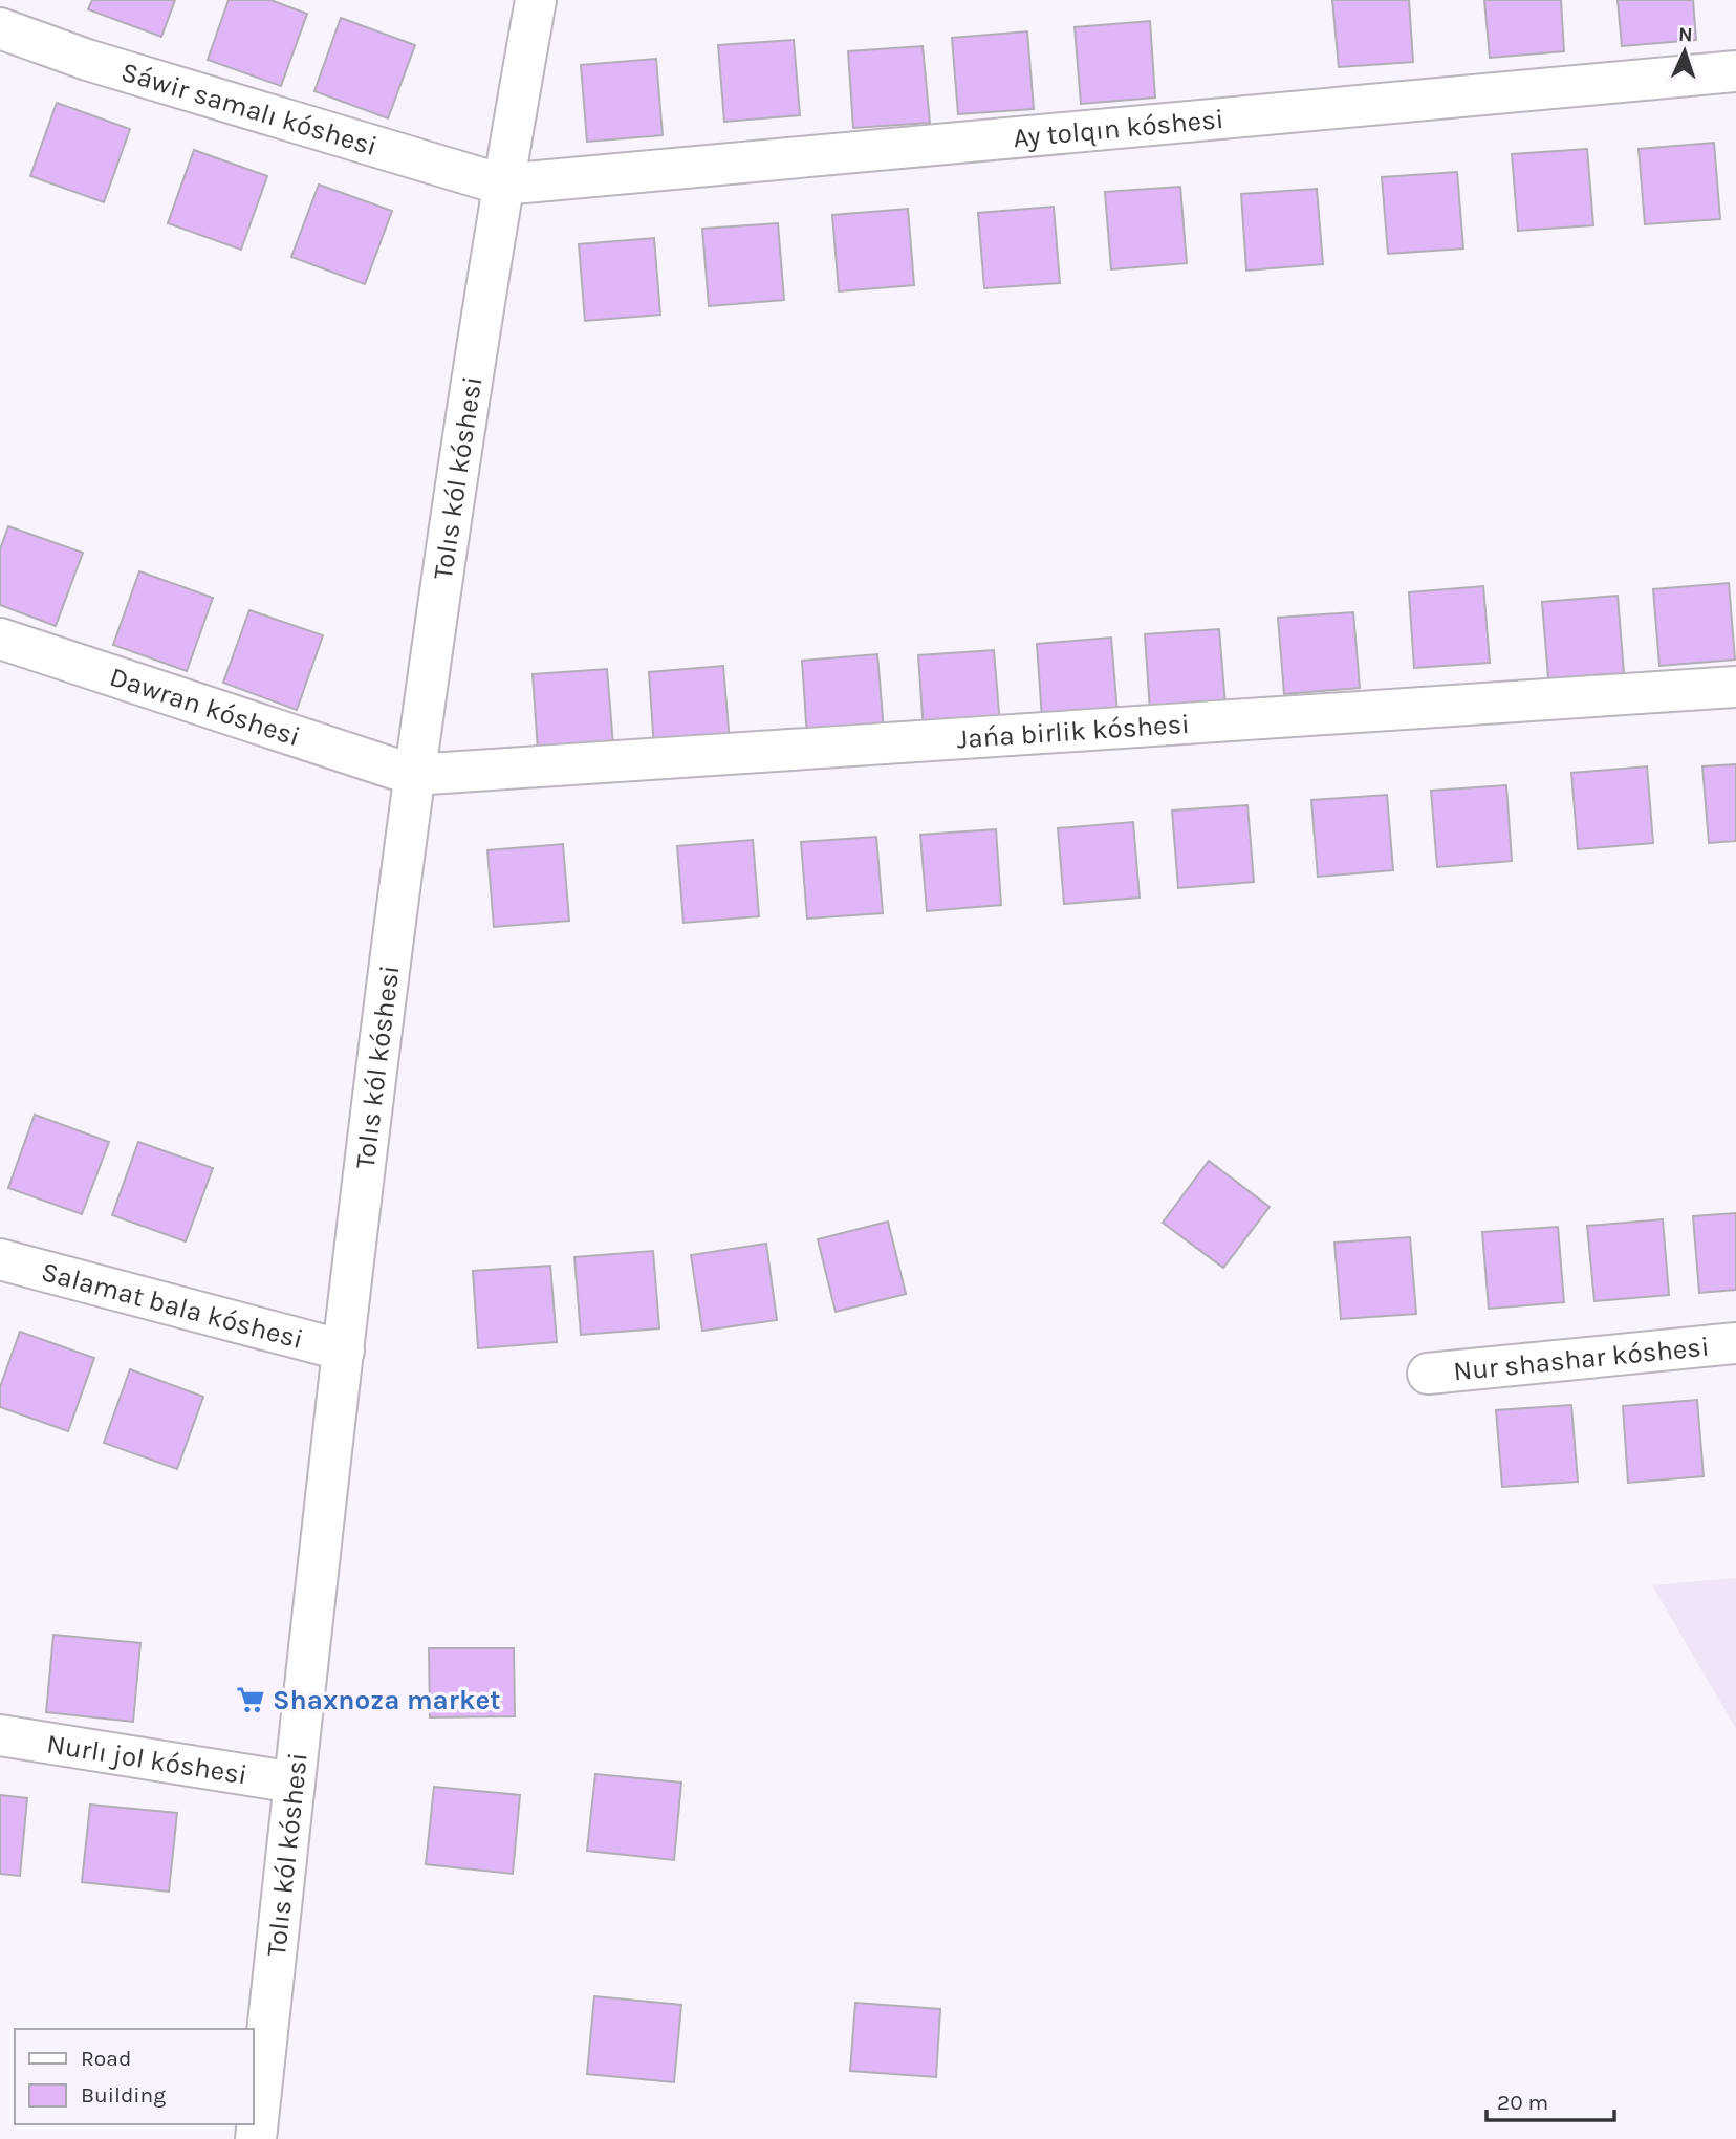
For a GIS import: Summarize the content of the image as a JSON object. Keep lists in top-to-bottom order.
{
  "streets": {
    "street": [
      "Sáwir samalı kóshesi",
      "Ay tolqın kóshesi",
      "Tolıs kól kóshesi",
      "Dawran kóshesi",
      "Jańa birlik kóshesi",
      "Salamat bala kóshesi",
      "Nur shashar kóshesi",
      "Nurlı jol kóshesi"
    ]
  },
  "crossings": [
    ["Sáwir samalı kóshesi", "Ay tolqın kóshesi"],
    ["Sáwir samalı kóshesi", "Tolıs kól kóshesi"],
    ["Ay tolqın kóshesi", "Tolıs kól kóshesi"],
    ["Tolıs kól kóshesi", "Dawran kóshesi"],
    ["Tolıs kól kóshesi", "Jańa birlik kóshesi"],
    ["Tolıs kól kóshesi", "Salamat bala kóshesi"],
    ["Tolıs kól kóshesi", "Nurlı jol kóshesi"],
    ["Dawran kóshesi", "Jańa birlik kóshesi"]
  ],
  "places": {
    "supermarket": ["Shaxnoza market"]
  },
  "legend": ["Road", "Building"],
  "scale_bar": "20 m",
  "north": "top"
}
